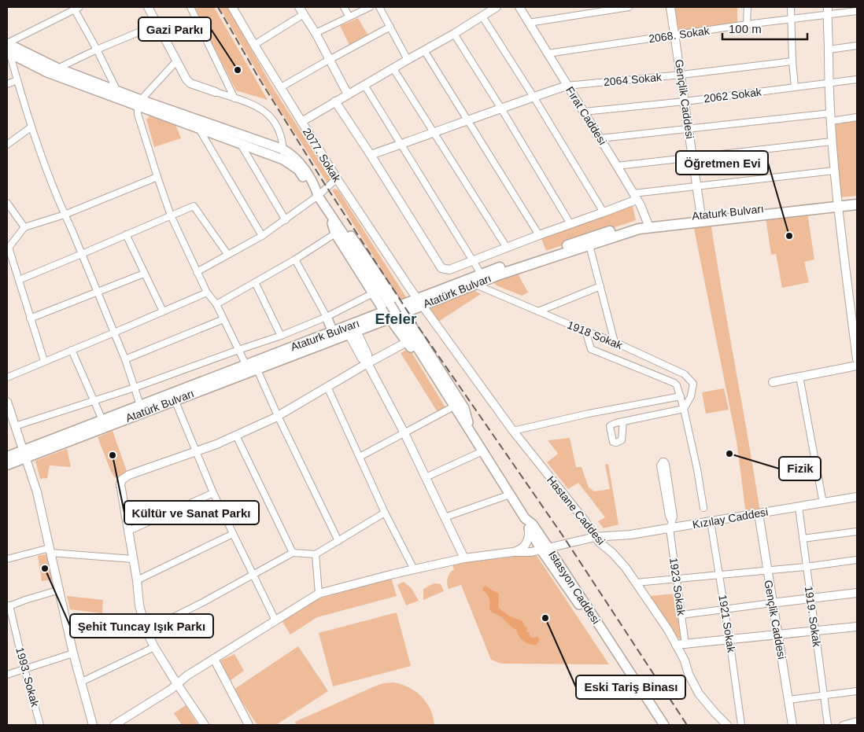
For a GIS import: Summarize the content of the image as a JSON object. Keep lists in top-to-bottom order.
{
  "streets": {
    "main road": ["Ataturk Bulvarı", "Atatürk Bulvarı", "Istasyon Caddesi"],
    "street": [
      "2068. Sokak",
      "2064 Sokak",
      "2062 Sokak",
      "Gençlik Caddesi",
      "Fırat Caddesi",
      "2077. Sokak",
      "1918 Sokak",
      "Hastane Caddesi",
      "Kızılay Caddesi",
      "1923 Sokak",
      "1919. Sokak",
      "1921 Sokak",
      "1993. Sokak"
    ]
  },
  "crossings": [
    ["2068. Sokak", "Gençlik Caddesi"],
    ["2068. Sokak", "Fırat Caddesi"],
    ["2064 Sokak", "Gençlik Caddesi"],
    ["2064 Sokak", "Fırat Caddesi"],
    ["2062 Sokak", "Gençlik Caddesi"],
    ["2062 Sokak", "Fırat Caddesi"],
    ["Gençlik Caddesi", "Ataturk Bulvarı"],
    ["Gençlik Caddesi", "Kızılay Caddesi"],
    ["Fırat Caddesi", "Ataturk Bulvarı"],
    ["Fırat Caddesi", "Atatürk Bulvarı"],
    ["2077. Sokak", "Atatürk Bulvarı"],
    ["2077. Sokak", "Hastane Caddesi"],
    ["Ataturk Bulvarı", "Atatürk Bulvarı"],
    ["Ataturk Bulvarı", "Istasyon Caddesi"],
    ["Atatürk Bulvarı", "1918 Sokak"],
    ["Atatürk Bulvarı", "Hastane Caddesi"],
    ["Atatürk Bulvarı", "Istasyon Caddesi"],
    ["Hastane Caddesi", "Kızılay Caddesi"],
    ["Kızılay Caddesi", "1923 Sokak"],
    ["Kızılay Caddesi", "Istasyon Caddesi"],
    ["Kızılay Caddesi", "1919. Sokak"],
    ["Kızılay Caddesi", "1921 Sokak"]
  ],
  "districts": ["Efeler"],
  "places": [
    "Gazi Parkı",
    "Öğretmen Evi",
    "Fizik",
    "Kültür ve Sanat Parkı",
    "Şehit Tuncay Işık Parkı",
    "Eski Tariş Binası"
  ],
  "scale_bar": "100 m"
}
